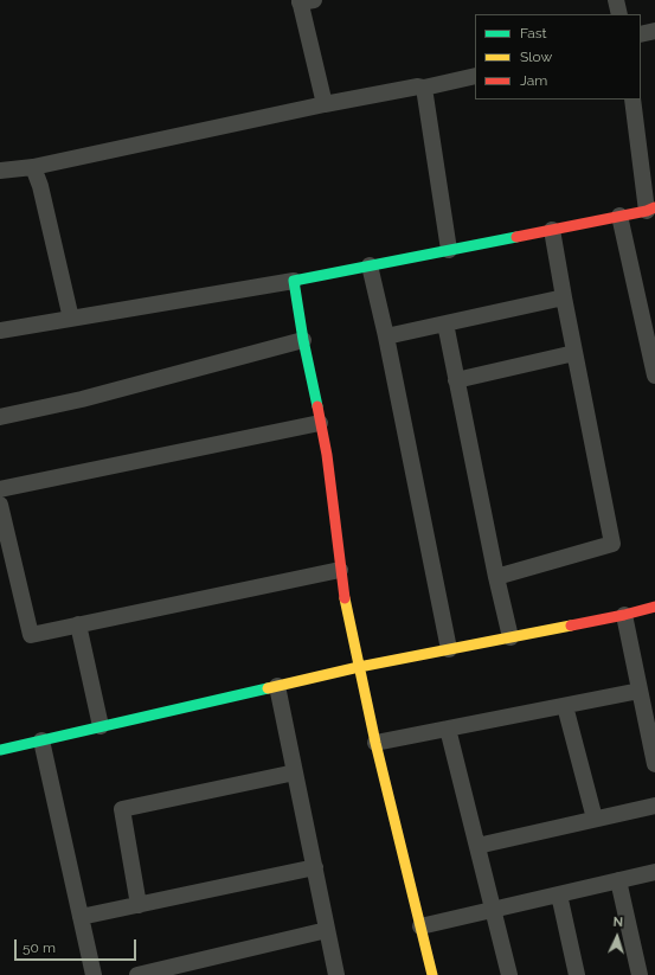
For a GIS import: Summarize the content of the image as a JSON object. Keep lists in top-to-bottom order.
{
  "legend": ["Fast", "Slow", "Jam"],
  "scale_bar": "50 m",
  "north": "top"
}
